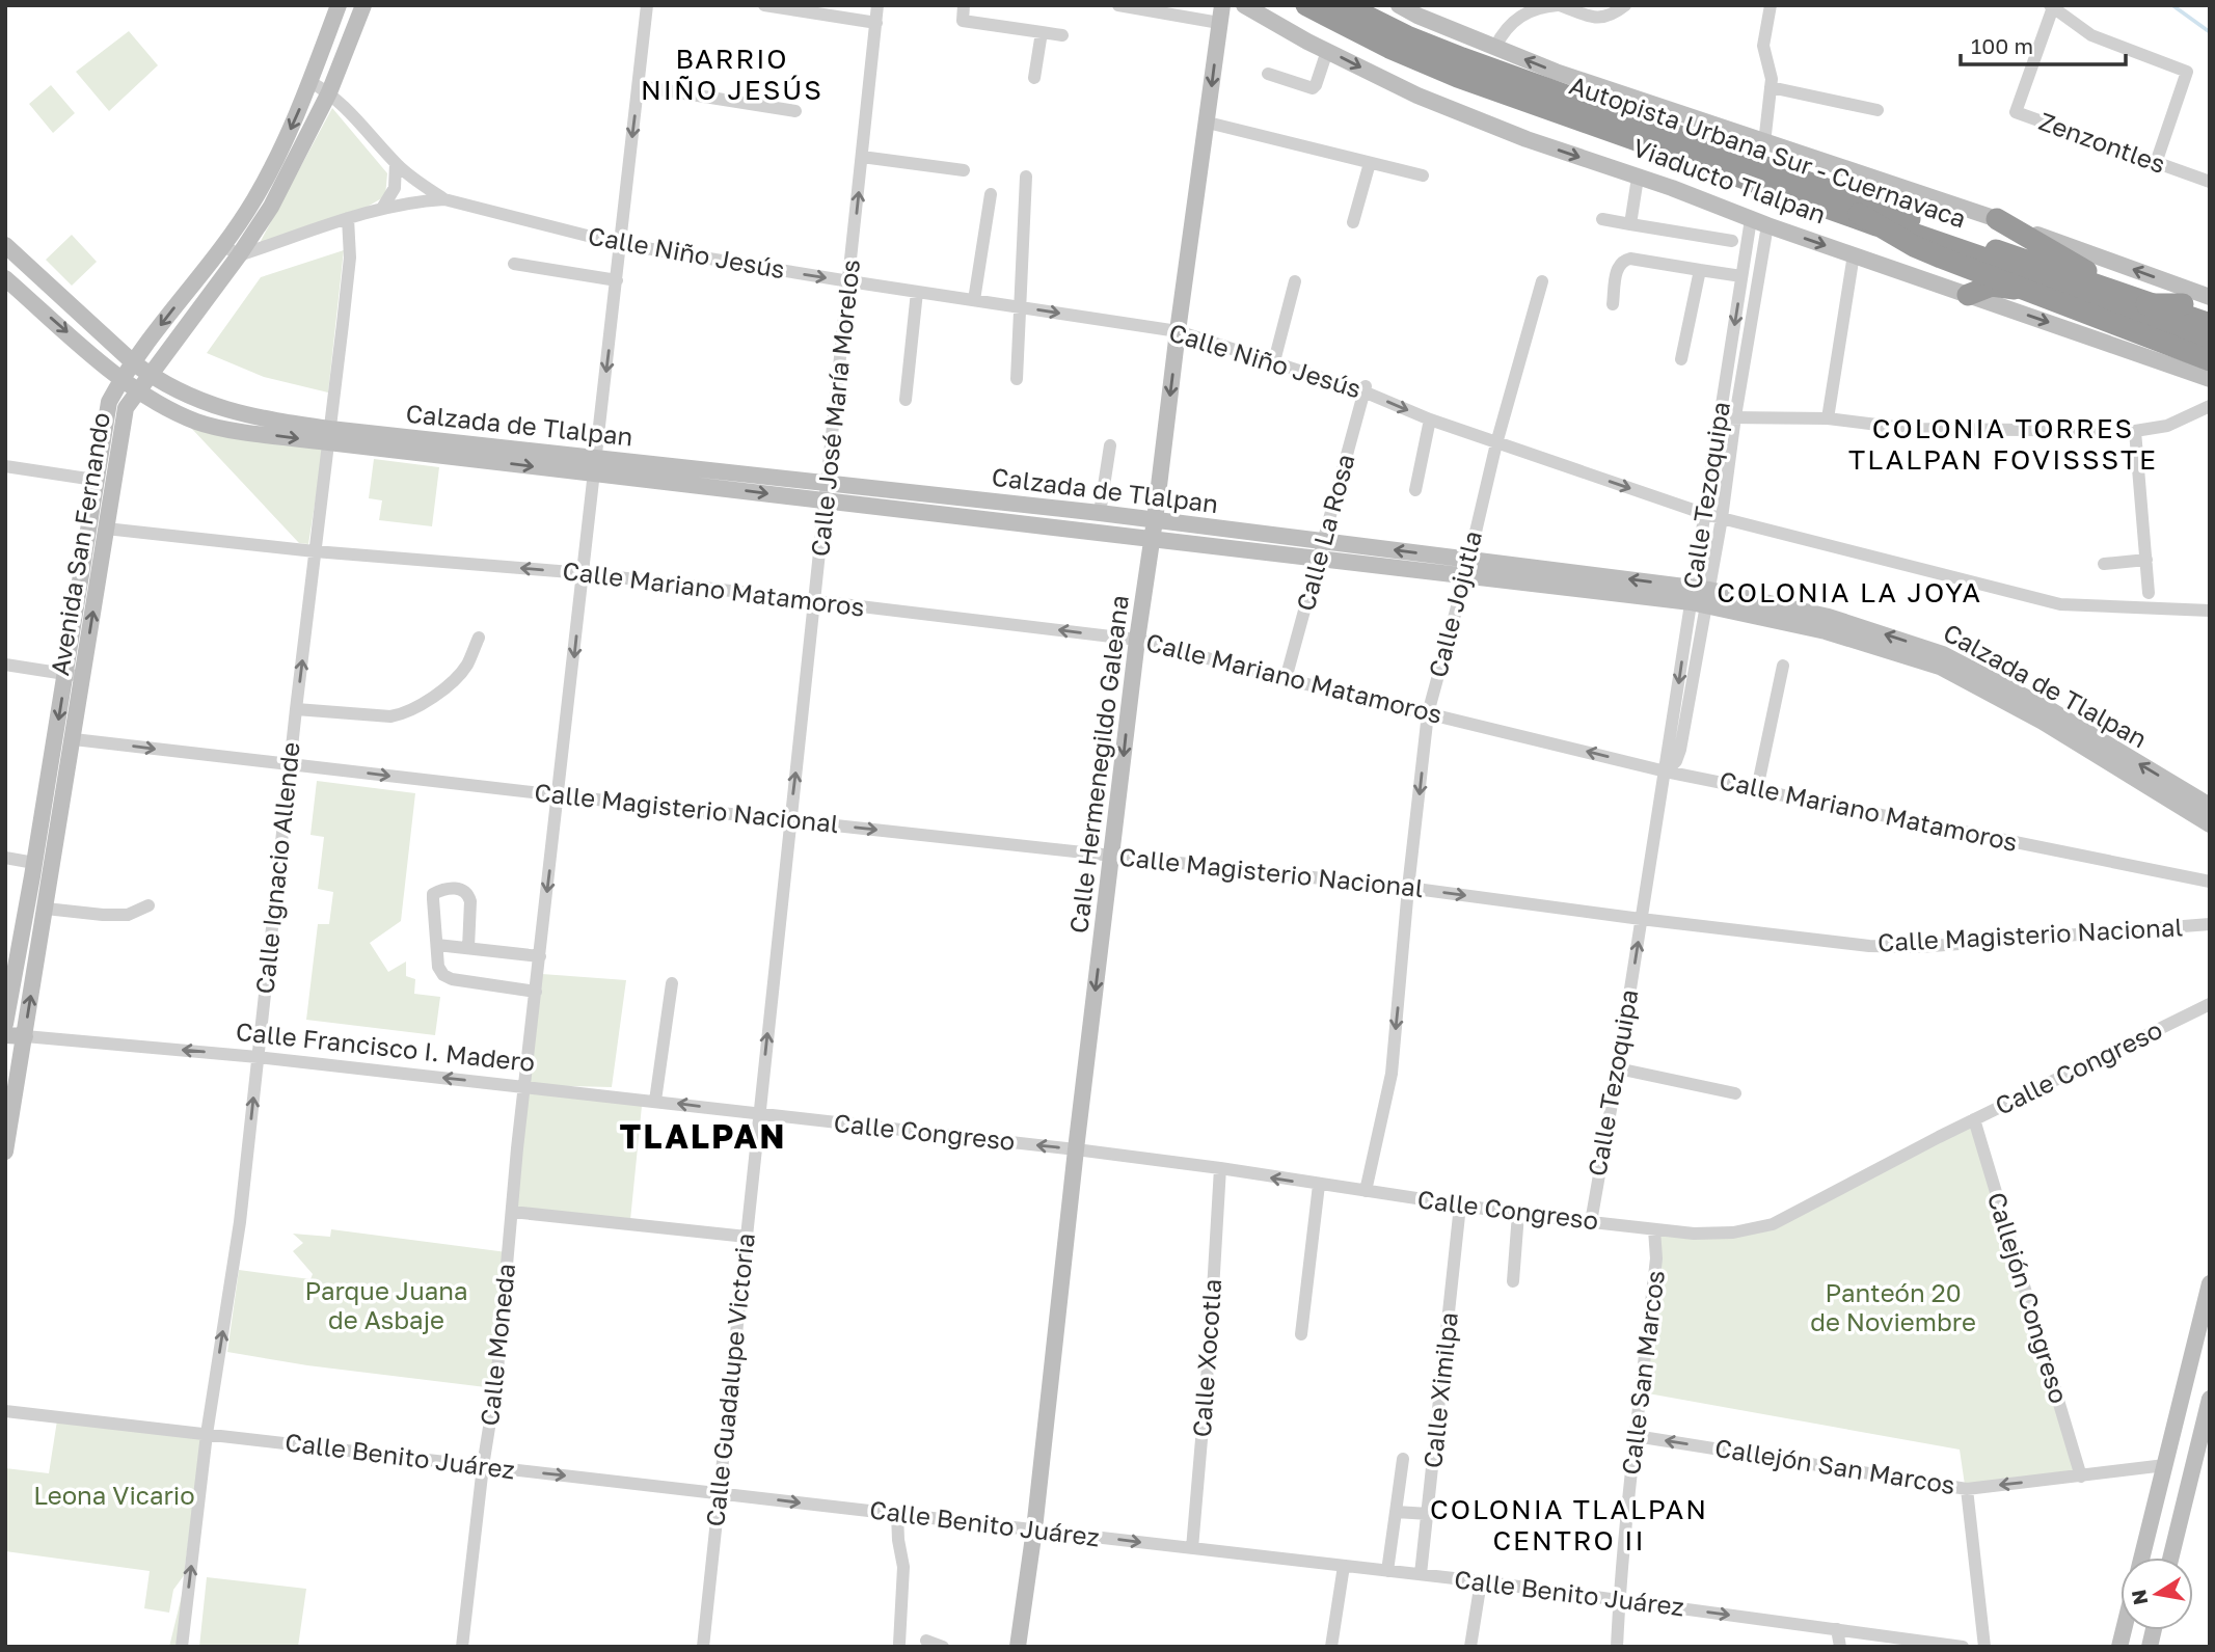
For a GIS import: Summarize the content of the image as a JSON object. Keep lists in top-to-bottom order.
{
  "streets": {
    "highway": ["Autopista Urbana Sur - Cuernavaca", "Viaducto Tlalpan"],
    "main road": [
      "Calzada de Tlalpan",
      "Avenida San Fernando",
      "Calle Hermenegildo Galeana",
      "Calle Francisco I. Madero"
    ],
    "street": [
      "Zenzontles",
      "Calle Niño Jesús",
      "Calle José María Morelos",
      "Calle Tezoquipa",
      "Calle La Rosa",
      "Calle Mariano Matamoros",
      "Calle Jojutla",
      "Calle Magisterio Nacional",
      "Calle Ignacio Allende",
      "Calle Congreso",
      "Callejón Congreso",
      "Calle Moneda",
      "Calle Xocotla",
      "Calle San Marcos",
      "Calle Guadalupe Victoria",
      "Calle Ximilpa",
      "Calle Benito Juárez",
      "Callejón San Marcos"
    ]
  },
  "crossings": [
    ["Autopista Urbana Sur - Cuernavaca", "Viaducto Tlalpan"],
    ["Viaducto Tlalpan", "Calle Tezoquipa"],
    ["Calle Niño Jesús", "Calle José María Morelos"],
    ["Calle Niño Jesús", "Calle Tezoquipa"],
    ["Calle Niño Jesús", "Calle La Rosa"],
    ["Calle Niño Jesús", "Avenida San Fernando"],
    ["Calle Niño Jesús", "Calle Jojutla"],
    ["Calle Niño Jesús", "Calle Hermenegildo Galeana"],
    ["Calle Niño Jesús", "Calle Ignacio Allende"],
    ["Calle Niño Jesús", "Calle Moneda"],
    ["Calle José María Morelos", "Calzada de Tlalpan"],
    ["Calle José María Morelos", "Calle Mariano Matamoros"],
    ["Calle José María Morelos", "Calle Magisterio Nacional"],
    ["Calle José María Morelos", "Calle Francisco I. Madero"],
    ["Calle José María Morelos", "Calle Congreso"],
    ["Calle José María Morelos", "Calle Guadalupe Victoria"],
    ["Calzada de Tlalpan", "Calle Tezoquipa"],
    ["Calzada de Tlalpan", "Calle La Rosa"],
    ["Calzada de Tlalpan", "Avenida San Fernando"],
    ["Calzada de Tlalpan", "Calle Jojutla"],
    ["Calzada de Tlalpan", "Calle Hermenegildo Galeana"],
    ["Calzada de Tlalpan", "Calle Ignacio Allende"],
    ["Calzada de Tlalpan", "Calle Moneda"],
    ["Calle Tezoquipa", "Calle Mariano Matamoros"],
    ["Calle Tezoquipa", "Calle Magisterio Nacional"],
    ["Calle Tezoquipa", "Calle Congreso"],
    ["Calle La Rosa", "Calle Mariano Matamoros"],
    ["Avenida San Fernando", "Calle Mariano Matamoros"],
    ["Avenida San Fernando", "Calle Magisterio Nacional"],
    ["Avenida San Fernando", "Calle Francisco I. Madero"],
    ["Calle Mariano Matamoros", "Calle Jojutla"],
    ["Calle Mariano Matamoros", "Calle Hermenegildo Galeana"],
    ["Calle Mariano Matamoros", "Calle Ignacio Allende"],
    ["Calle Mariano Matamoros", "Calle Moneda"],
    ["Calle Jojutla", "Calle Magisterio Nacional"],
    ["Calle Jojutla", "Calle Congreso"],
    ["Calle Hermenegildo Galeana", "Calle Magisterio Nacional"],
    ["Calle Hermenegildo Galeana", "Calle Congreso"],
    ["Calle Hermenegildo Galeana", "Calle Benito Juárez"],
    ["Calle Magisterio Nacional", "Calle Ignacio Allende"],
    ["Calle Magisterio Nacional", "Calle Moneda"],
    ["Calle Ignacio Allende", "Calle Francisco I. Madero"],
    ["Calle Ignacio Allende", "Calle Benito Juárez"],
    ["Calle Francisco I. Madero", "Calle Congreso"],
    ["Calle Francisco I. Madero", "Calle Moneda"],
    ["Calle Francisco I. Madero", "Calle Guadalupe Victoria"],
    ["Calle Congreso", "Callejón Congreso"],
    ["Calle Congreso", "Calle Xocotla"],
    ["Calle Congreso", "Calle San Marcos"],
    ["Calle Congreso", "Calle Guadalupe Victoria"],
    ["Calle Congreso", "Calle Ximilpa"],
    ["Callejón Congreso", "Callejón San Marcos"],
    ["Calle Moneda", "Calle Benito Juárez"],
    ["Calle Xocotla", "Calle Benito Juárez"],
    ["Calle San Marcos", "Calle Benito Juárez"],
    ["Calle San Marcos", "Callejón San Marcos"],
    ["Calle Guadalupe Victoria", "Calle Benito Juárez"],
    ["Calle Ximilpa", "Calle Benito Juárez"]
  ],
  "one_way": [
    "Calle José María Morelos",
    "Calle Mariano Matamoros",
    "Calle Jojutla",
    "Calle Hermenegildo Galeana",
    "Calle Magisterio Nacional",
    "Calle Ignacio Allende",
    "Calle Francisco I. Madero",
    "Calle Moneda",
    "Calle Benito Juárez",
    "Callejón San Marcos"
  ],
  "districts": [
    "BARRIO NIÑO JESÚS",
    "COLONIA TORRES TLALPAN FOVISSSTE",
    "COLONIA LA JOYA",
    "TLALPAN",
    "COLONIA TLALPAN CENTRO II"
  ],
  "parks": ["Parque Juana de Asbaje", "Panteón 20 de Noviembre", "Leona Vicario"],
  "scale_bar": "100 m",
  "north": "left"
}
